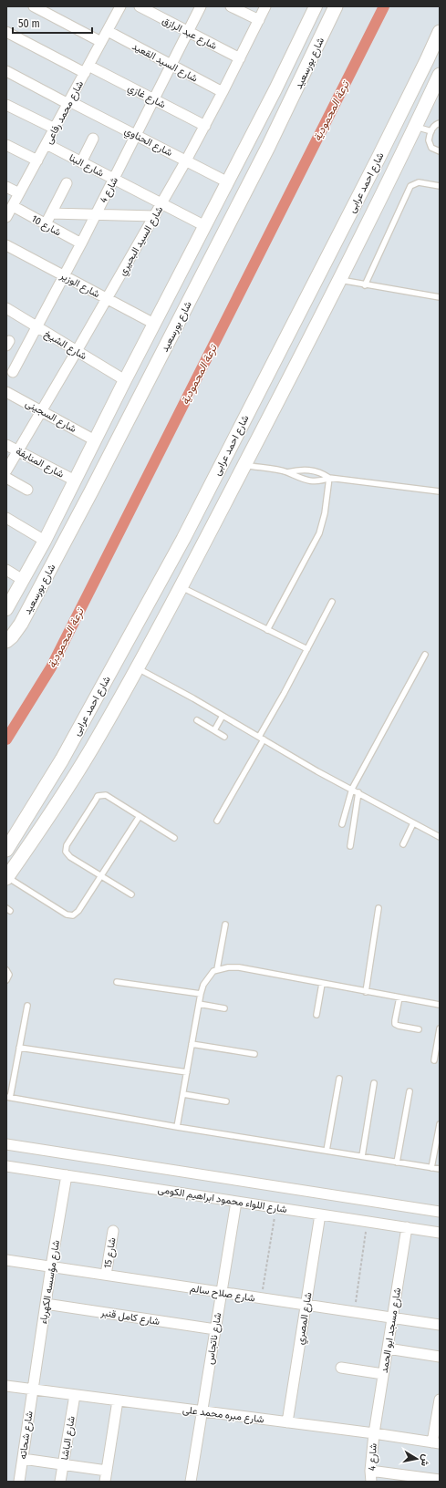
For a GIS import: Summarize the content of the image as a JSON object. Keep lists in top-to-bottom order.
{
  "streets": {
    "main road": ["شارع بورسعيد", "شارع احمد عرابى"],
    "street": [
      "شارع عبد الرازق",
      "شارع السيد القعيد",
      "شارع غازي",
      "شارع محمد رفاعى",
      "شارع الحناوي",
      "شارع البنا",
      "شارع 4",
      "شارع 10",
      "شارع السيد البحيري",
      "شارع الوزير",
      "شارع الشيخ",
      "شارع السجينى",
      "شارع المنايفة",
      "شارع اللواء محمود ابراهيم الكومى",
      "شارع 15",
      "شارع مؤسسه الكهرباء",
      "شارع صلاح سالم",
      "شارع كامل قنبر",
      "شارع المصري",
      "شارع مسجد ابو الحمد",
      "شارع ناتجاس",
      "شارع مبره محمد على",
      "شارع شحاته",
      "شارع الباشا"
    ]
  },
  "crossings": [
    ["شارع عبد الرازق", "شارع 4"],
    ["شارع عبد الرازق", "شارع السيد البحيري"],
    ["شارع السيد القعيد", "شارع محمد رفاعى"],
    ["شارع السيد القعيد", "شارع 4"],
    ["شارع السيد القعيد", "شارع السيد البحيري"],
    ["شارع بورسعيد", "شارع الحناوي"],
    ["شارع بورسعيد", "شارع البنا"],
    ["شارع بورسعيد", "شارع الوزير"],
    ["شارع بورسعيد", "شارع الشيخ"],
    ["شارع بورسعيد", "شارع السجينى"],
    ["شارع بورسعيد", "شارع المنايفة"],
    ["شارع غازي", "شارع محمد رفاعى"],
    ["شارع غازي", "شارع 4"],
    ["شارع غازي", "شارع السيد البحيري"],
    ["شارع محمد رفاعى", "شارع الحناوي"],
    ["شارع محمد رفاعى", "شارع البنا"],
    ["شارع محمد رفاعى", "شارع 10"],
    ["شارع الحناوي", "شارع 4"],
    ["شارع الحناوي", "شارع السيد البحيري"],
    ["شارع البنا", "شارع 4"],
    ["شارع البنا", "شارع السيد البحيري"],
    ["شارع 4", "شارع 10"],
    ["شارع 4", "شارع الوزير"],
    ["شارع 4", "شارع الشيخ"],
    ["شارع 4", "شارع مسجد ابو الحمد"],
    ["شارع 4", "شارع مبره محمد على"],
    ["شارع السيد البحيري", "شارع الوزير"],
    ["شارع السيد البحيري", "شارع الشيخ"],
    ["شارع السيد البحيري", "شارع السجينى"],
    ["شارع السيد البحيري", "شارع المنايفة"],
    ["شارع اللواء محمود ابراهيم الكومى", "شارع مؤسسه الكهرباء"],
    ["شارع اللواء محمود ابراهيم الكومى", "شارع المصري"],
    ["شارع اللواء محمود ابراهيم الكومى", "شارع مسجد ابو الحمد"],
    ["شارع اللواء محمود ابراهيم الكومى", "شارع ناتجاس"],
    ["شارع 15", "شارع صلاح سالم"],
    ["شارع مؤسسه الكهرباء", "شارع صلاح سالم"],
    ["شارع مؤسسه الكهرباء", "شارع كامل قنبر"],
    ["شارع مؤسسه الكهرباء", "شارع مبره محمد على"],
    ["شارع مؤسسه الكهرباء", "شارع شحاته"],
    ["شارع صلاح سالم", "شارع المصري"],
    ["شارع صلاح سالم", "شارع مسجد ابو الحمد"],
    ["شارع صلاح سالم", "شارع ناتجاس"],
    ["شارع كامل قنبر", "شارع ناتجاس"],
    ["شارع المصري", "شارع مبره محمد على"],
    ["شارع مسجد ابو الحمد", "شارع مبره محمد على"],
    ["شارع ناتجاس", "شارع مبره محمد على"],
    ["شارع مبره محمد على", "شارع شحاته"],
    ["شارع مبره محمد على", "شارع الباشا"]
  ],
  "water": ["ترعة المحمودية"],
  "scale_bar": "50 m",
  "north": "right"
}
